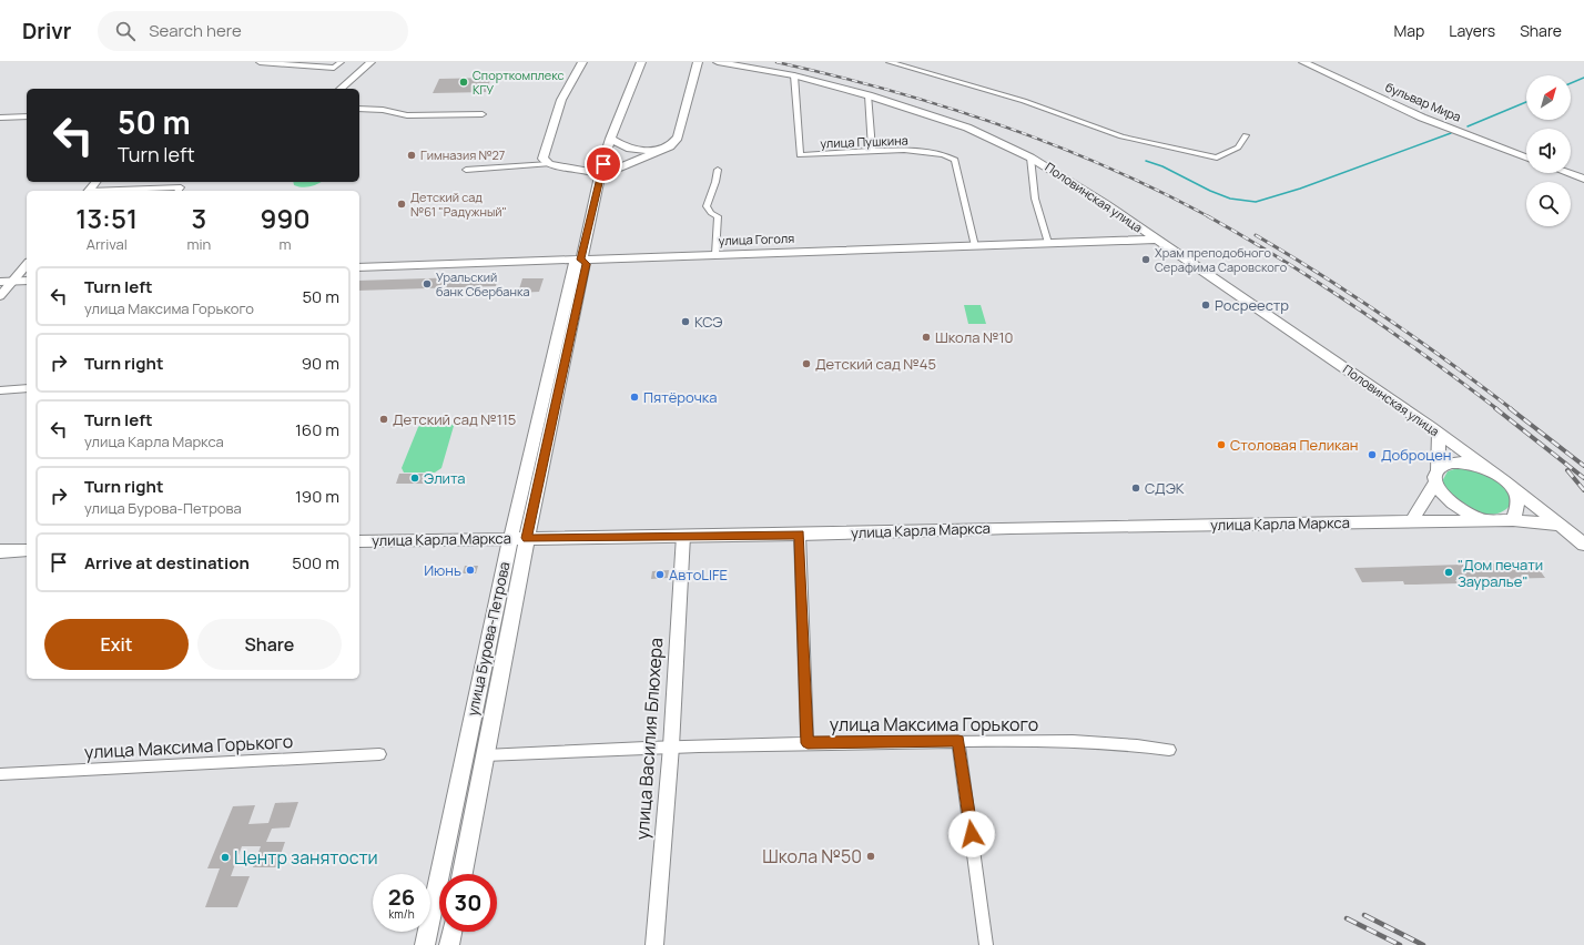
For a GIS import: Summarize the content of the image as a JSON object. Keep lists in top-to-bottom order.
{
  "streets": {
    "main road": [
      "Половинская улица",
      "улица Гоголя",
      "улица Карла Маркса",
      "улица Бурова-Петрова"
    ],
    "street": [
      "бульвар Мира",
      "улица Пушкина",
      "улица Максима Горького",
      "улица Василия Блюхера"
    ]
  },
  "crossings": [
    ["улица Пушкина", "Половинская улица"],
    ["улица Пушкина", "улица Гоголя"],
    ["Половинская улица", "улица Гоголя"],
    ["улица Гоголя", "улица Бурова-Петрова"],
    ["улица Карла Маркса", "улица Бурова-Петрова"],
    ["улица Карла Маркса", "улица Василия Блюхера"],
    ["улица Бурова-Петрова", "улица Максима Горького"],
    ["улица Максима Горького", "улица Василия Блюхера"]
  ],
  "places": [
    "Спорткомплекс КГУ",
    "Гимназия №27",
    "Детский сад №61 \"Радужный\"",
    "Храм преподобного Серафима Саровского",
    "Уральский банк Сбербанка",
    "Росреестр",
    "КСЭ",
    "Школа №10",
    "Детский сад №45",
    "Пятёрочка",
    "Детский сад №115",
    "Столовая Пеликан",
    "Доброцен",
    "Элита",
    "СДЭК",
    "Июнь",
    "\"Дом печати Зауралье\"",
    "АвтоLIFE",
    "Школа №50",
    "Центр занятости"
  ],
  "north": "top right",
  "page": {
    "header": "Drivr",
    "search": "Search here",
    "nav": ["Map", "Layers", "Share"],
    "turn": ["50 m", "Turn left"],
    "eta": [
      "13:51",
      "Arrival",
      "3",
      "min",
      "990",
      "m"
    ],
    "list": [
      {
        "name": "Turn left",
        "note": "улица Максима Горького",
        "value": "50 m"
      },
      {
        "name": "Turn right",
        "value": "90 m"
      },
      {
        "name": "Turn left",
        "note": "улица Карла Маркса",
        "value": "160 m"
      },
      {
        "name": "Turn right",
        "note": "улица Бурова-Петрова",
        "value": "190 m"
      },
      {
        "name": "Arrive at destination",
        "value": "500 m"
      }
    ],
    "buttons": ["Exit", "Share"],
    "speed": "26 km/h",
    "limit": "30"
  }
}
